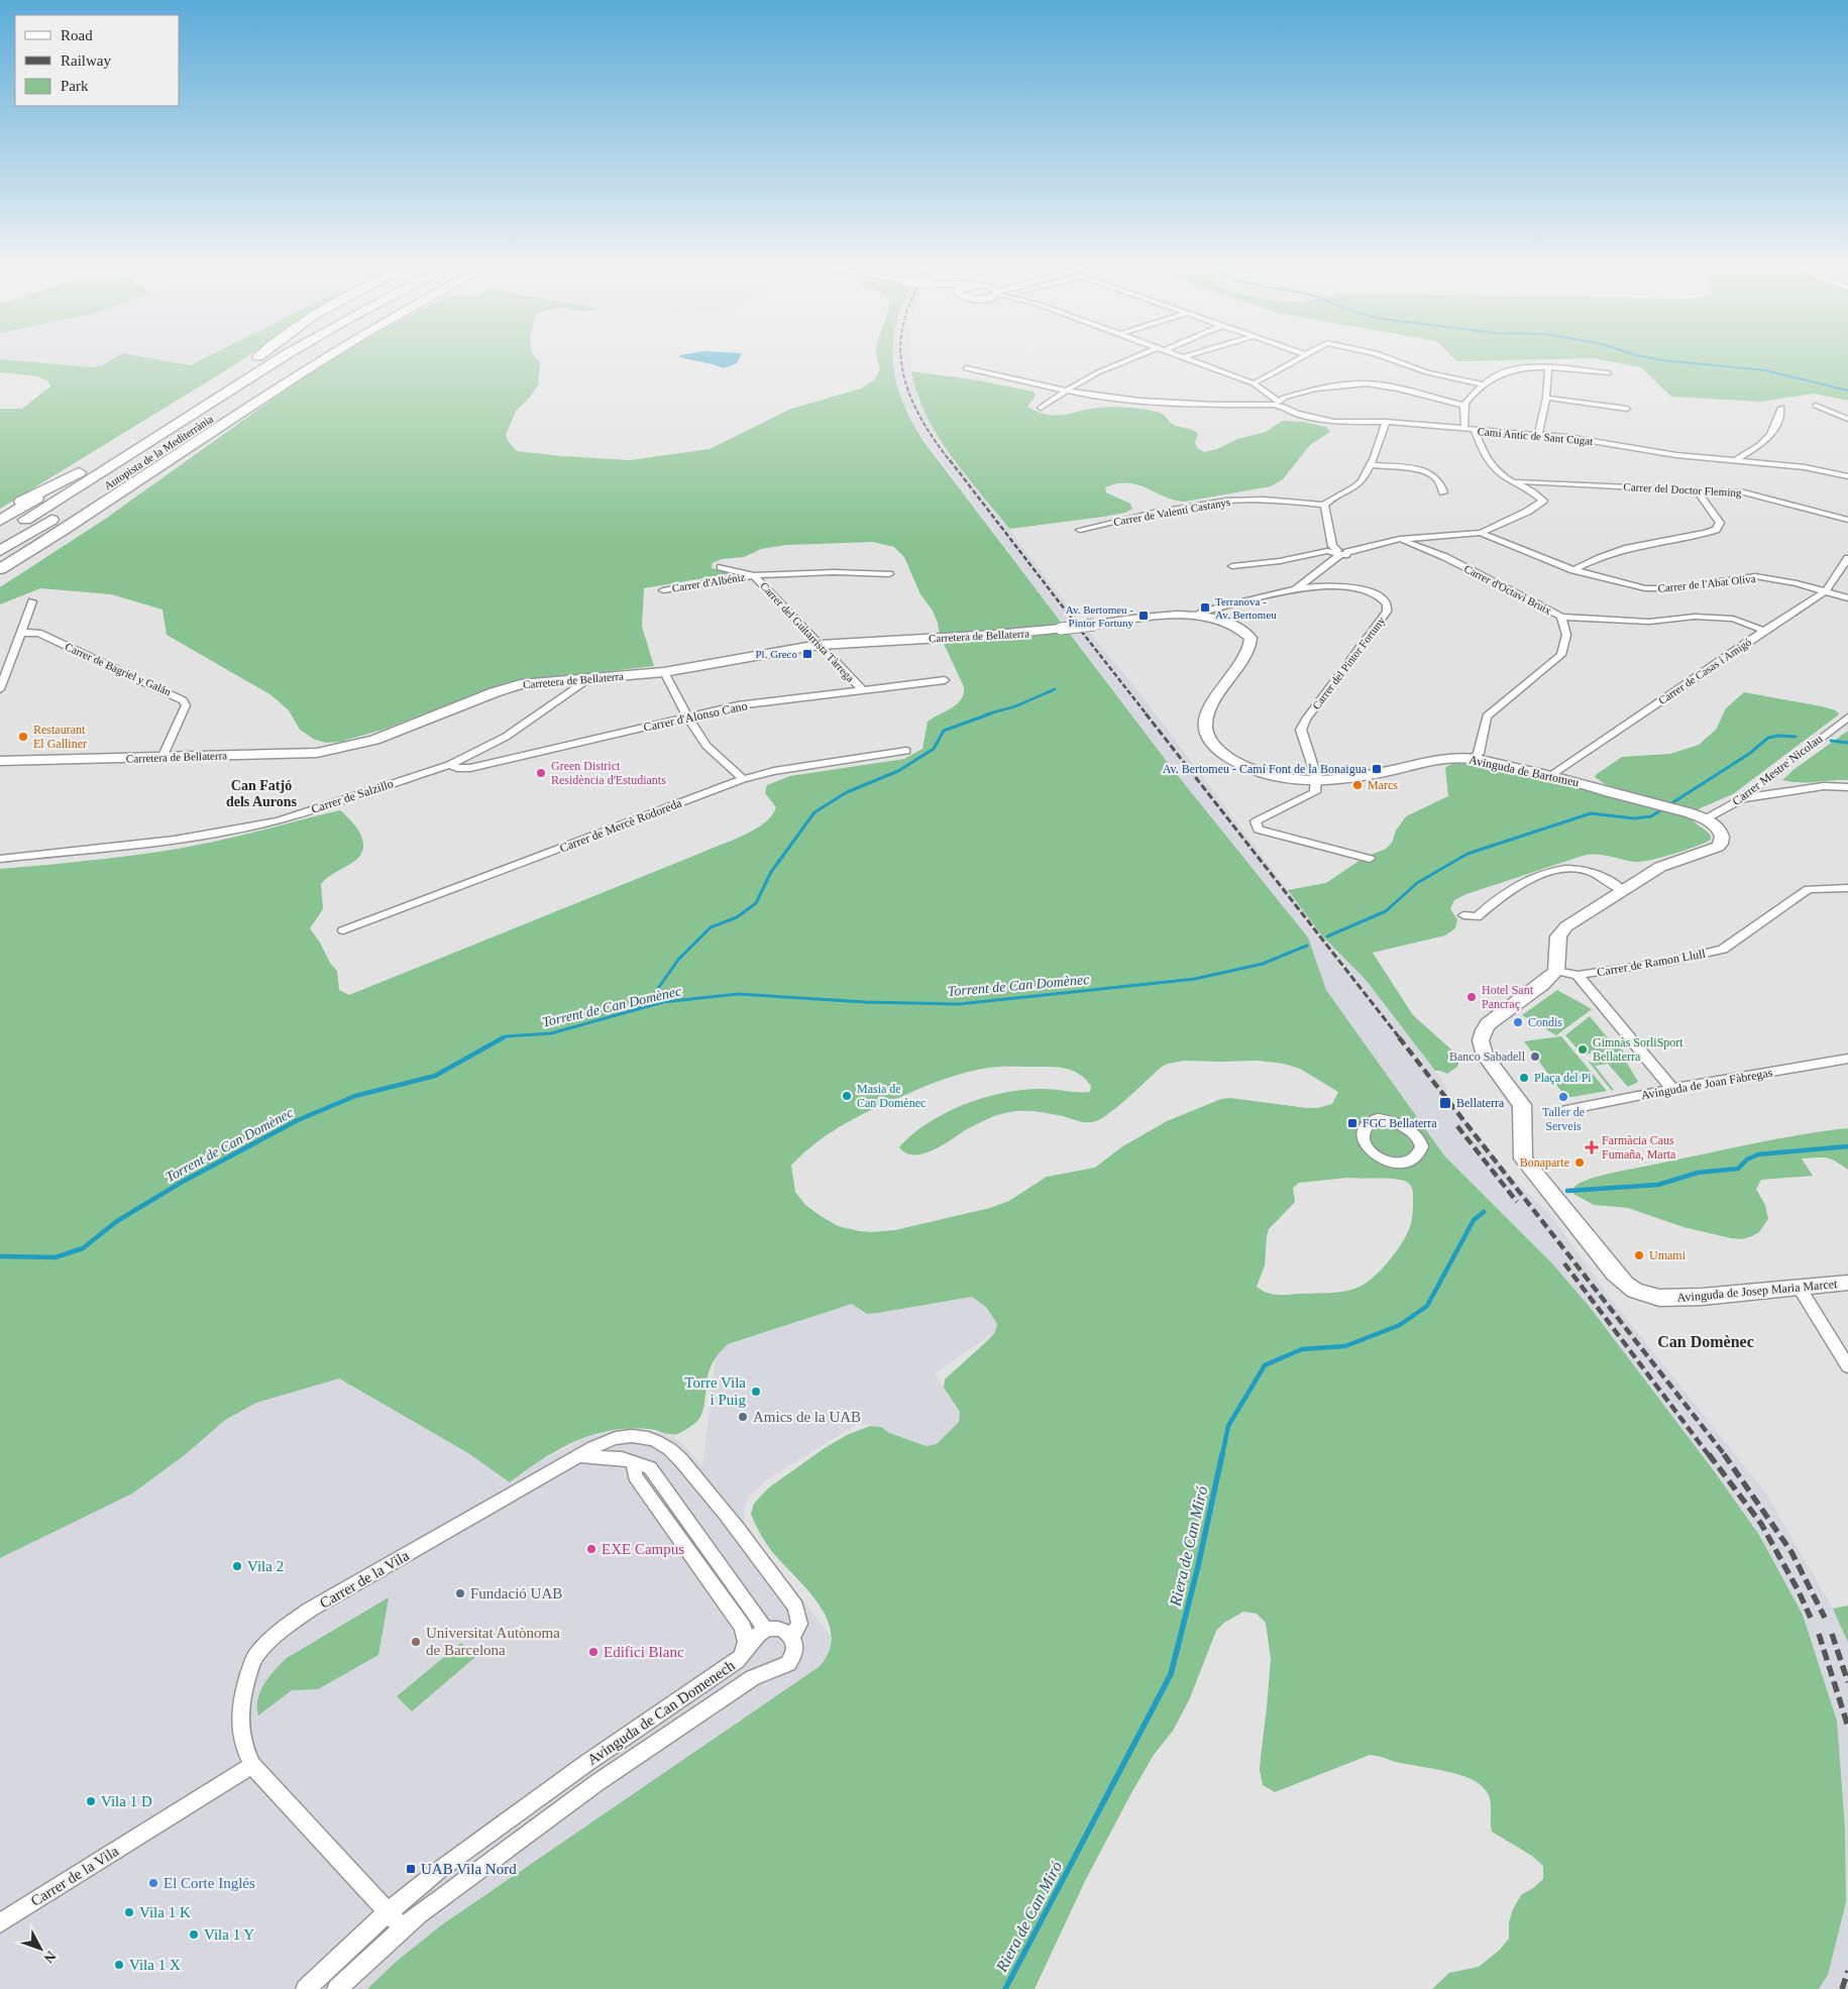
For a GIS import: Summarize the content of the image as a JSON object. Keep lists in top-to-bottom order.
{
  "streets": {
    "highway": ["Autopista de la Mediterrània"],
    "street": [
      "Camí Antic de Sant Cugat",
      "Carrer del Doctor Fleming",
      "Carrer de Valentí Castanys",
      "Carrer d'Albéniz",
      "Carrer de l'Abat Oliva",
      "Carrer d'Octavi Bruix",
      "Carrer del Guitarrista Tàrrega",
      "Carretera de Bellaterra",
      "Carrer del Pintor Fortuny",
      "Carrer de Bagriel y Galán",
      "Carrer de Casas i Amigó",
      "Carrer d'Alonso Cano",
      "Carrer Mestre Nicolau",
      "Avinguda de Bartomeu",
      "Carrer de Salzillo",
      "Carrer de Mercè Rodoreda",
      "Carrer de Ramon Llull",
      "Avinguda de Joan Fàbregas",
      "Avinguda de Josep Maria Marcet",
      "Carrer de la Vila",
      "Avinguda de Can Domenech"
    ]
  },
  "crossings": [
    ["Carrer d'Albéniz", "Carrer del Guitarrista Tàrrega"],
    ["Carrer de l'Abat Oliva", "Carrer de Casas i Amigó"],
    ["Carrer d'Octavi Bruix", "Avinguda de Bartomeu"],
    ["Carrer del Guitarrista Tàrrega", "Carretera de Bellaterra"],
    ["Carrer del Guitarrista Tàrrega", "Carrer d'Alonso Cano"],
    ["Carretera de Bellaterra", "Carrer de Bagriel y Galán"],
    ["Carretera de Bellaterra", "Avinguda de Bartomeu"],
    ["Carretera de Bellaterra", "Carrer de Salzillo"],
    ["Carrer del Pintor Fortuny", "Avinguda de Bartomeu"],
    ["Carrer de Casas i Amigó", "Avinguda de Bartomeu"],
    ["Carrer d'Alonso Cano", "Carrer de Salzillo"],
    ["Carrer Mestre Nicolau", "Avinguda de Bartomeu"],
    ["Carrer de Ramon Llull", "Avinguda de Josep Maria Marcet"],
    ["Carrer de la Vila", "Avinguda de Can Domenech"]
  ],
  "districts": ["Can Fatjó dels Aurons", "Can Domènec"],
  "water": ["Torrent de Can Domènec", "Riera de Can Miró"],
  "places": {
    "transit": [
      "Terranova - Av. Bertomeu",
      "Av. Bertomeu - Pintor Fortuny",
      "Pl. Greco",
      "Av. Bertomeu - Camí Font de la Bonaigua",
      "Bellaterra",
      "FGC Bellaterra",
      "UAB Vila Nord"
    ],
    "other": [
      "Restaurant El Galliner",
      "Green District Residència d'Estudiants",
      "Marcs",
      "Hotel Sant Pancraç",
      "Condis",
      "Gimnàs SorliSport Bellaterra",
      "Banco Sabadell",
      "Plaça del Pi",
      "Masia de Can Domènec",
      "Taller de Serveis",
      "Bonaparte",
      "Umami",
      "Torre Vila i Puig",
      "Amics de la UAB",
      "EXE Campus",
      "Vila 2",
      "Fundació UAB",
      "Universitat Autònoma de Barcelona",
      "Edifici Blanc",
      "Vila 1 D",
      "El Corte Inglés",
      "Vila 1 K",
      "Vila 1 Y",
      "Vila 1 X"
    ],
    "health": ["Farmàcia Caus Fumaña, Marta"]
  },
  "legend": ["Road", "Railway", "Park"],
  "north": "bottom right"
}
